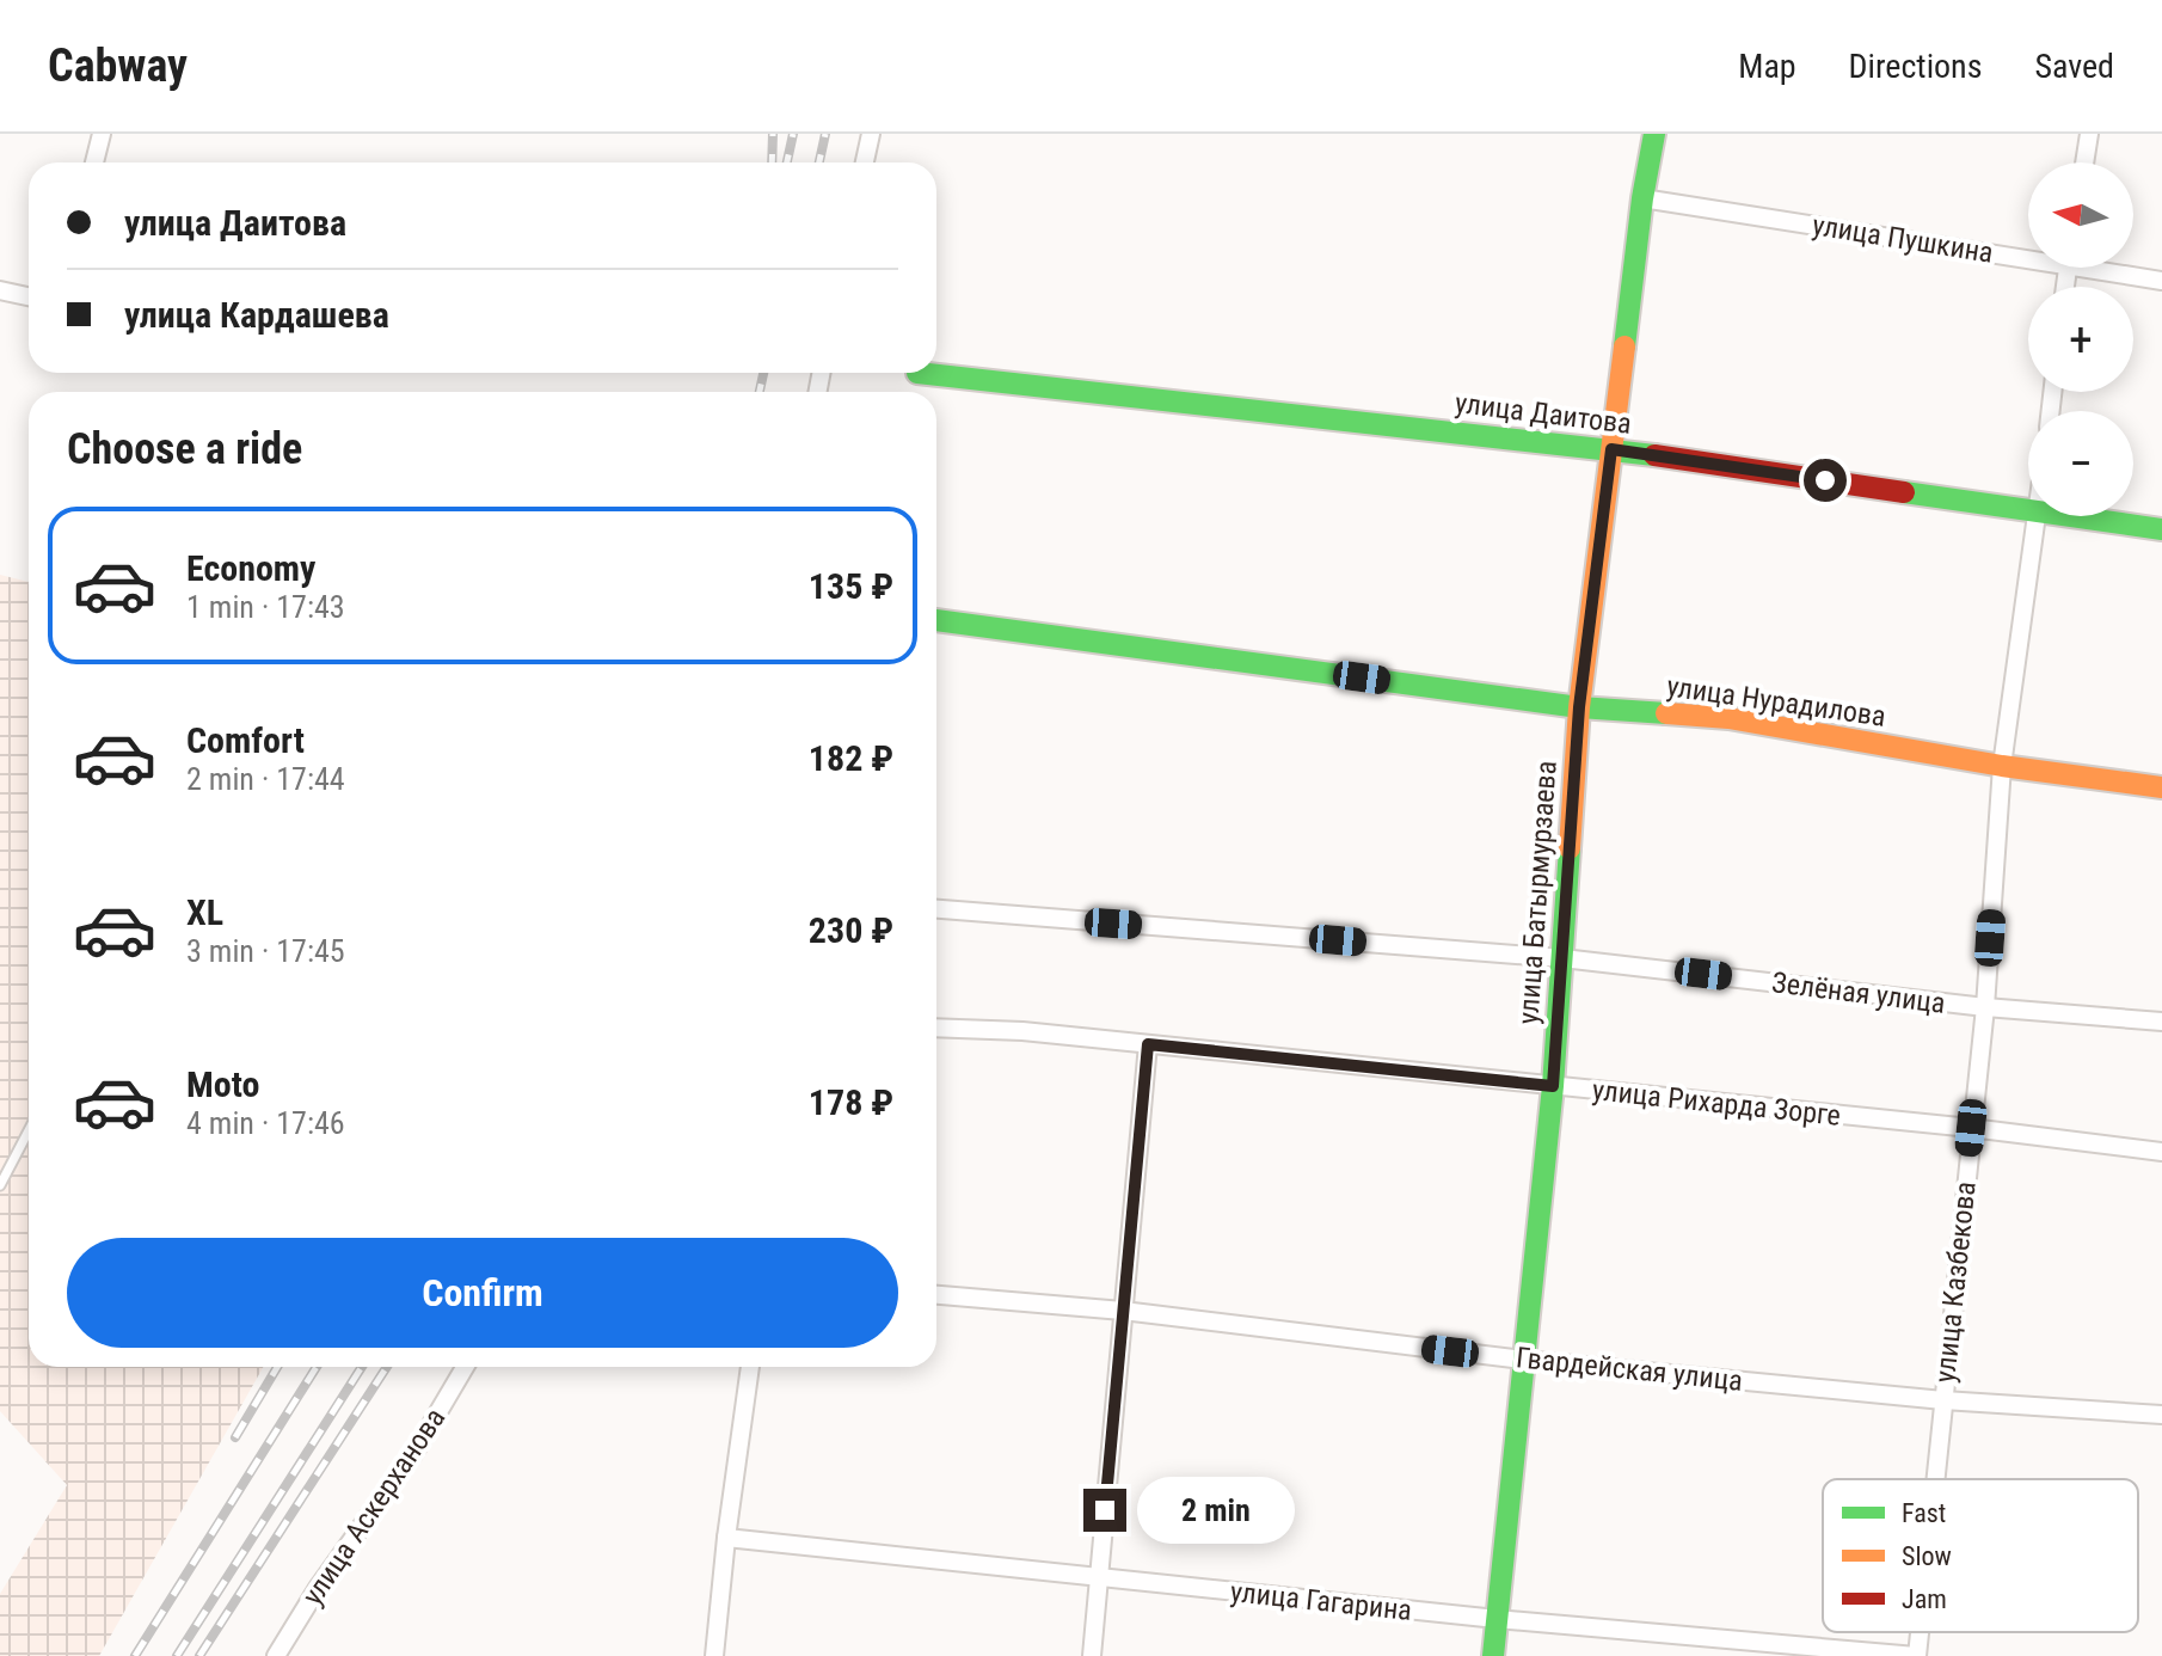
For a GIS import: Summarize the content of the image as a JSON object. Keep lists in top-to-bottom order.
{
  "streets": {
    "street": [
      "улица Пушкина",
      "улица Даитова",
      "улица Нурадилова",
      "улица Батырмурзаева",
      "Зелёная улица",
      "улица Рихарда Зорге",
      "улица Казбекова",
      "Гвардейская улица",
      "улица Аскерханова",
      "улица Гагарина"
    ]
  },
  "crossings": [
    ["улица Пушкина", "улица Батырмурзаева"],
    ["улица Даитова", "улица Батырмурзаева"],
    ["улица Нурадилова", "улица Батырмурзаева"],
    ["улица Нурадилова", "улица Казбекова"],
    ["улица Батырмурзаева", "Зелёная улица"],
    ["улица Батырмурзаева", "улица Рихарда Зорге"],
    ["улица Батырмурзаева", "Гвардейская улица"],
    ["улица Батырмурзаева", "улица Гагарина"],
    ["Зелёная улица", "улица Казбекова"],
    ["улица Рихарда Зорге", "улица Казбекова"],
    ["улица Казбекова", "Гвардейская улица"],
    ["улица Казбекова", "улица Гагарина"]
  ],
  "legend": ["Fast", "Slow", "Jam"],
  "north": "left",
  "page": {
    "header": "Cabway",
    "nav": ["Map", "Directions", "Saved"],
    "map_buttons": ["+", "−"],
    "banner": ["улица Даитова", "улица Кардашева"],
    "heading": "Choose a ride",
    "list": [
      {
        "name": "Economy",
        "note": "1 min · 17:43",
        "value": "135 ₽"
      },
      {
        "name": "Comfort",
        "note": "2 min · 17:44",
        "value": "182 ₽"
      },
      {
        "name": "XL",
        "note": "3 min · 17:45",
        "value": "230 ₽"
      },
      {
        "name": "Moto",
        "note": "4 min · 17:46",
        "value": "178 ₽"
      }
    ],
    "buttons": "Confirm",
    "bubble": "2 min"
  }
}
